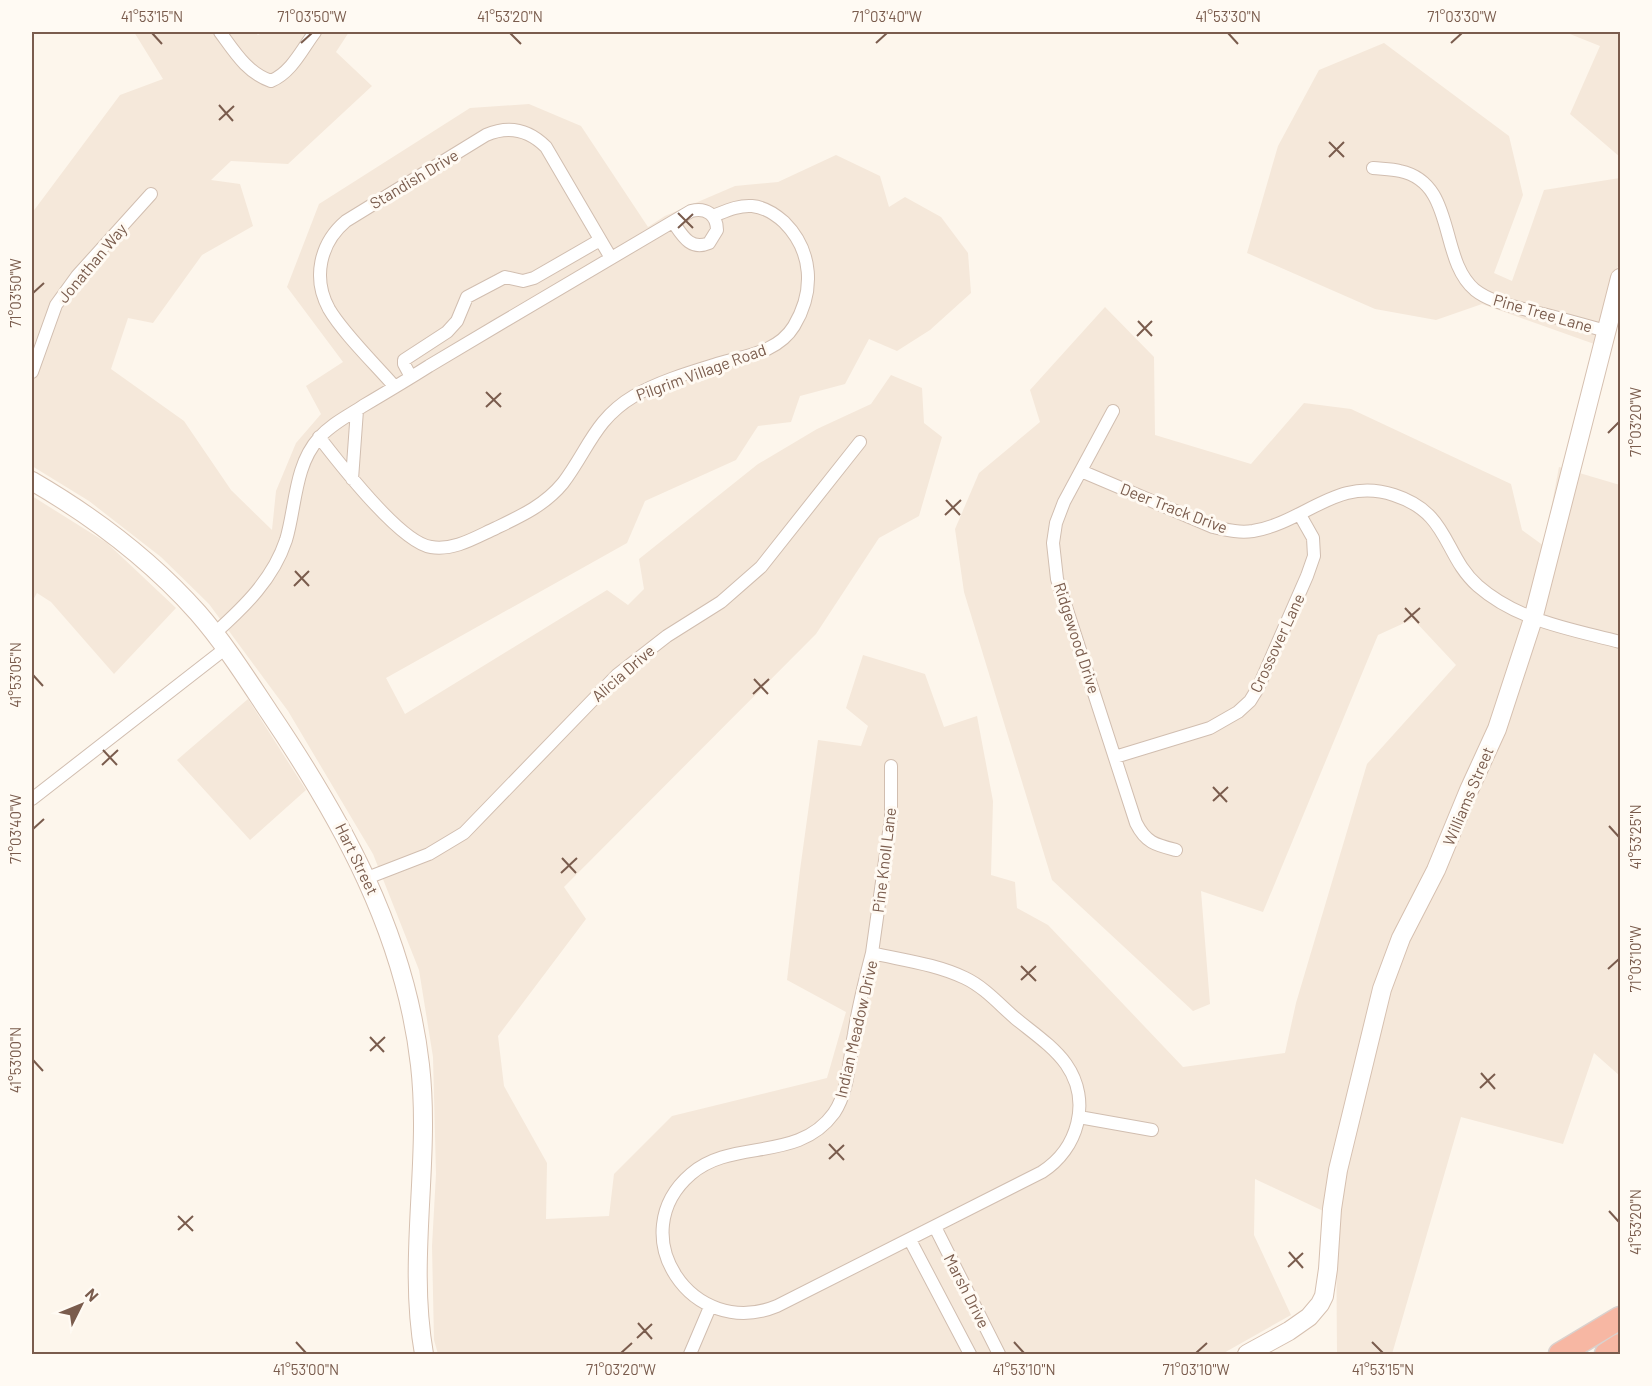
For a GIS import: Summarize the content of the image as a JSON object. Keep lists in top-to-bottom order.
{
  "streets": {
    "street": [
      "Standish Drive",
      "Jonathan Way",
      "Pine Tree Lane",
      "Pilgrim Village Road",
      "Deer Track Drive",
      "Ridgewood Drive",
      "Crossover Lane",
      "Alicia Drive",
      "Williams Street",
      "Hart Street",
      "Pine Knoll Lane",
      "Indian Meadow Drive",
      "Marsh Drive"
    ]
  },
  "crossings": [
    ["Standish Drive", "Pilgrim Village Road"],
    ["Pine Tree Lane", "Williams Street"],
    ["Pilgrim Village Road", "Hart Street"],
    ["Deer Track Drive", "Ridgewood Drive"],
    ["Deer Track Drive", "Crossover Lane"],
    ["Deer Track Drive", "Williams Street"],
    ["Ridgewood Drive", "Crossover Lane"],
    ["Alicia Drive", "Hart Street"],
    ["Pine Knoll Lane", "Indian Meadow Drive"],
    ["Indian Meadow Drive", "Marsh Drive"]
  ],
  "north": "top right",
  "coordinates": [
    "41°53'15\"N",
    "71°03'50\"W",
    "41°53'20\"N",
    "71°03'40\"W",
    "41°53'30\"N",
    "71°03'30\"W",
    "71°03'20\"W",
    "41°53'05\"N",
    "41°53'25\"N",
    "71°03'10\"W",
    "41°53'00\"N",
    "41°53'10\"N"
  ]
}
